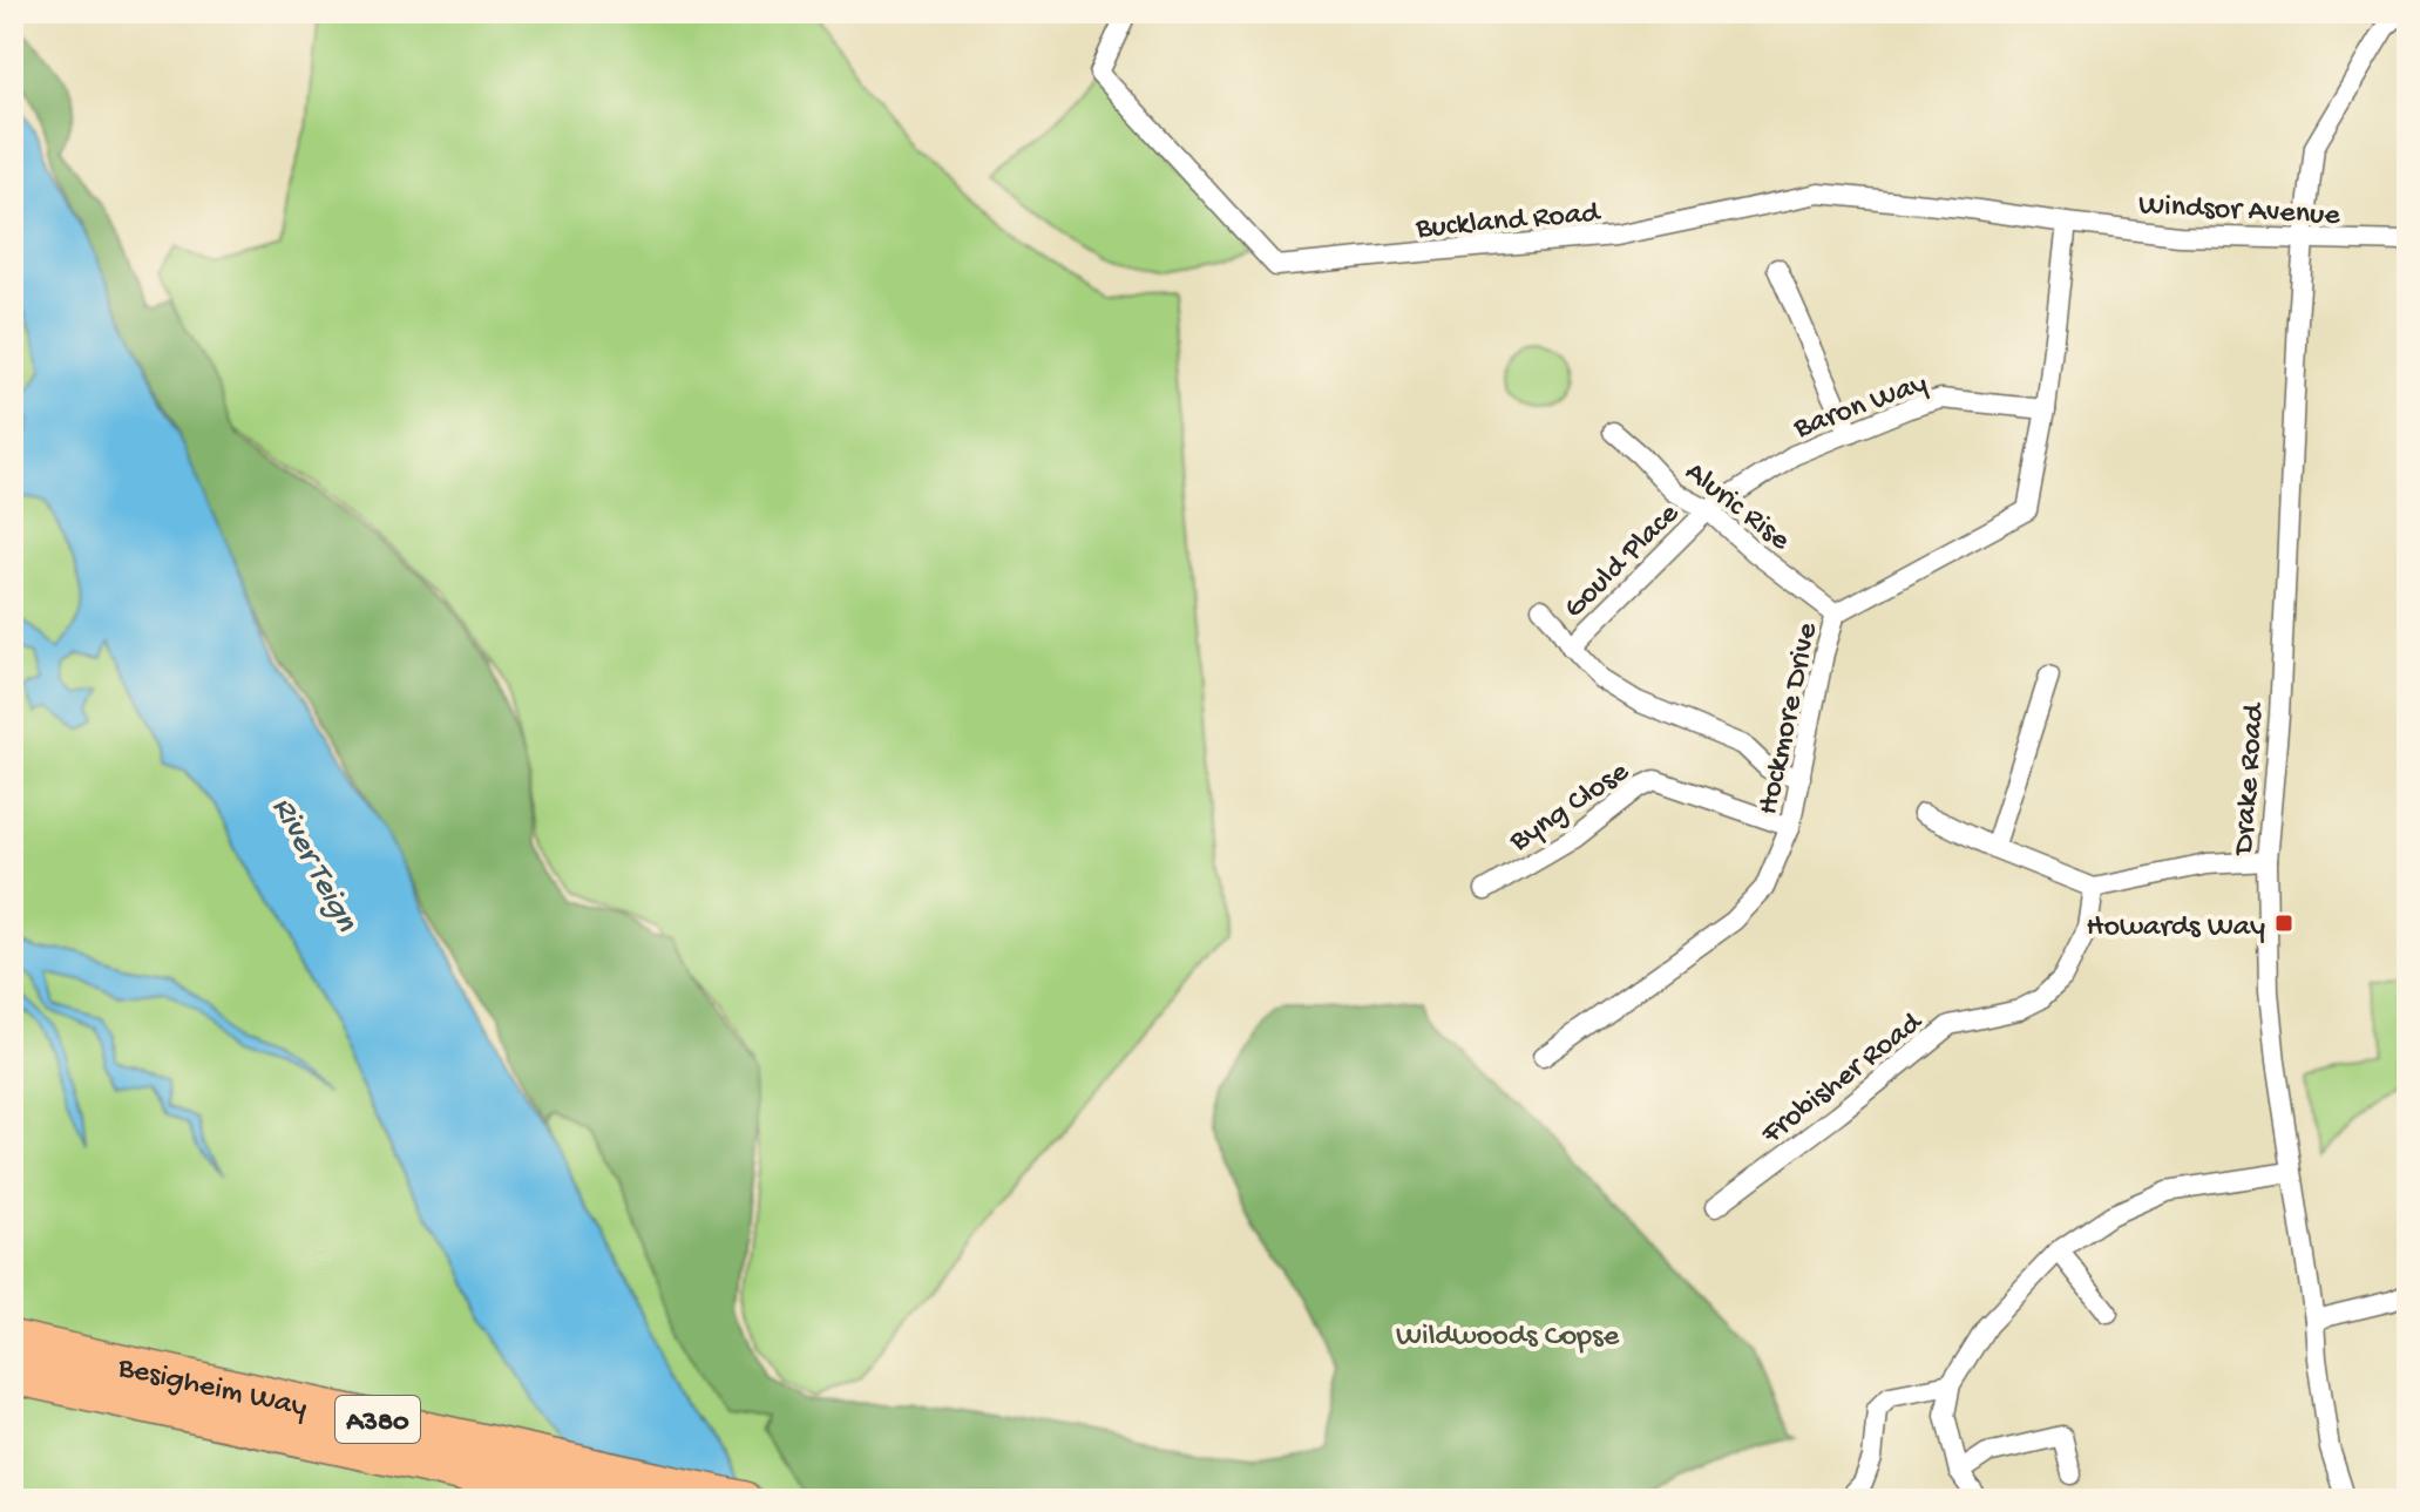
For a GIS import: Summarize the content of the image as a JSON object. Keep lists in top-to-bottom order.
{
  "streets": {
    "highway": ["Besigheim Way", "A380"],
    "street": [
      "Windsor Avenue",
      "Buckland Road",
      "Baron Way",
      "Aluric Rise",
      "Gould Place",
      "Hockmore Drive",
      "Drake Road",
      "Byng Close",
      "Frobisher Road"
    ]
  },
  "crossings": [
    ["Windsor Avenue", "Buckland Road"],
    ["Windsor Avenue", "Hockmore Drive"],
    ["Windsor Avenue", "Drake Road"],
    ["Buckland Road", "Hockmore Drive"],
    ["Baron Way", "Aluric Rise"],
    ["Baron Way", "Gould Place"],
    ["Baron Way", "Hockmore Drive"],
    ["Aluric Rise", "Gould Place"],
    ["Aluric Rise", "Hockmore Drive"],
    ["Gould Place", "Hockmore Drive"],
    ["Hockmore Drive", "Byng Close"]
  ],
  "water": ["River Teign"],
  "parks": ["Wildwoods Copse"],
  "places": {
    "transit": ["Howards Way"]
  }
}
